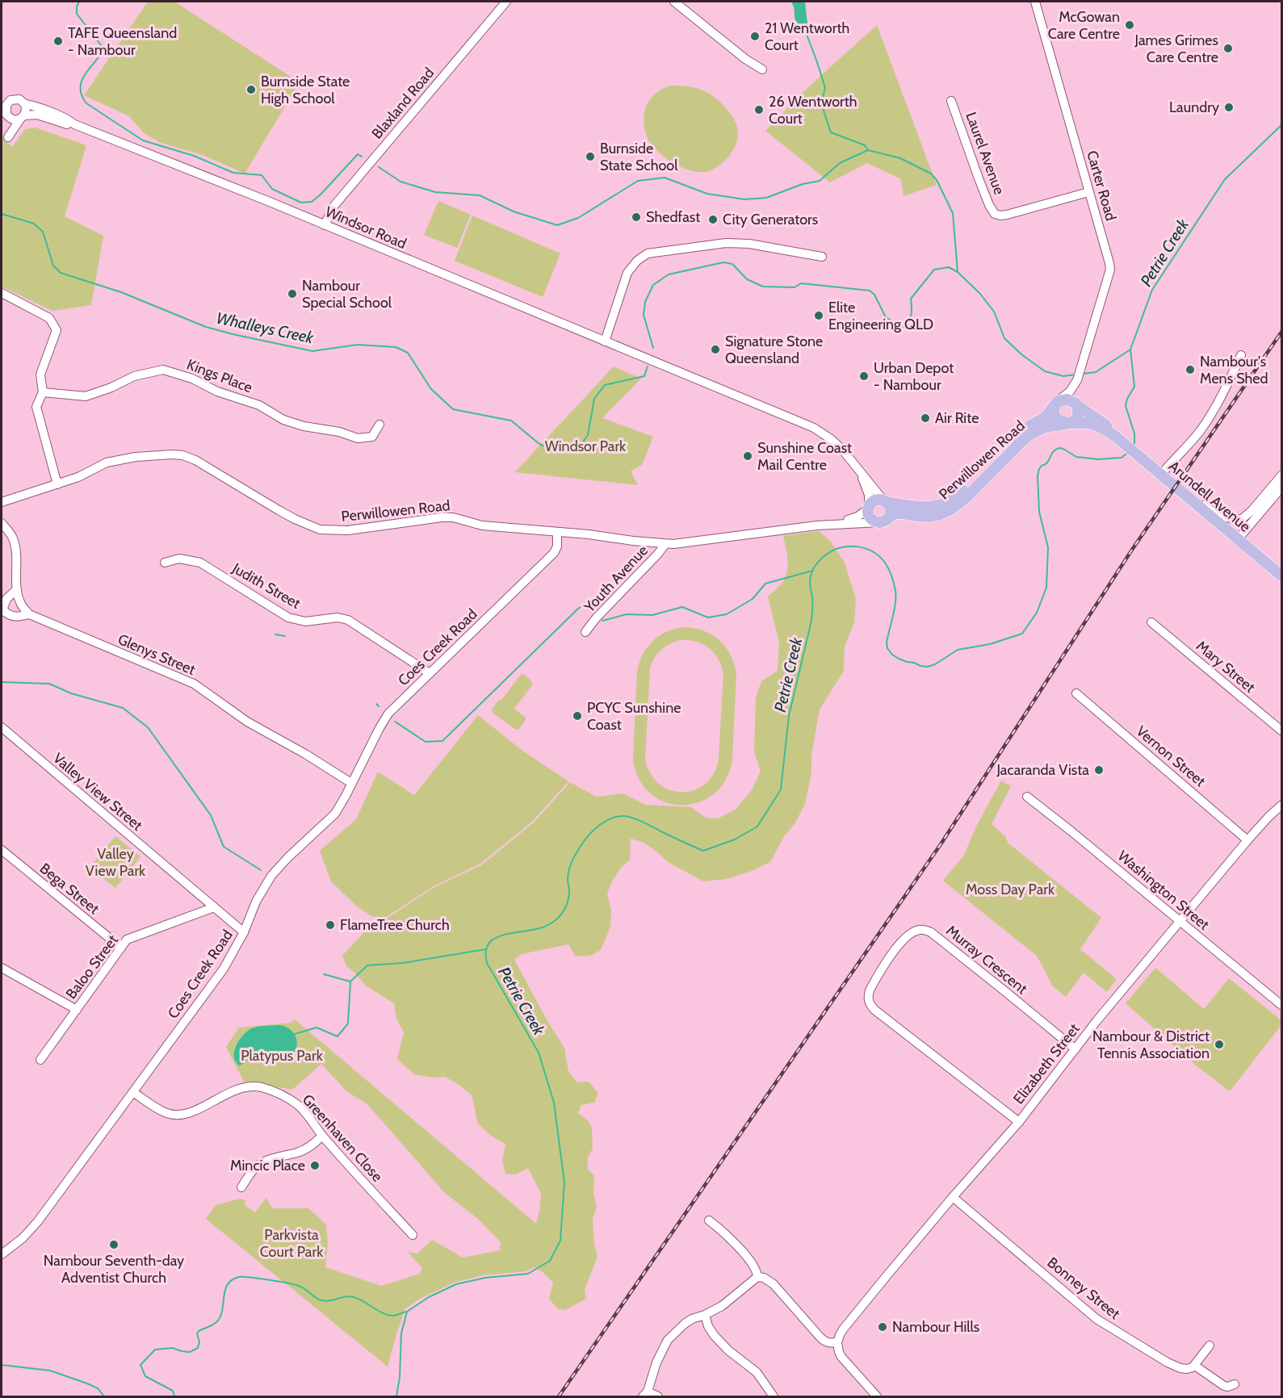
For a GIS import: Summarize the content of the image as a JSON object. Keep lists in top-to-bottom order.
{
  "streets": {
    "main road": ["Perwillowen Road", "Arundell Avenue"],
    "street": [
      "Blaxland Road",
      "Laurel Avenue",
      "Carter Road",
      "Windsor Road",
      "Kings Place",
      "Youth Avenue",
      "Judith Street",
      "Coes Creek Road",
      "Glenys Street",
      "Mary Street",
      "Vernon Street",
      "Valley View Street",
      "Bega Street",
      "Washington Street",
      "Murray Crescent",
      "Baloo Street",
      "Elizabeth Street",
      "Greenhaven Close",
      "Bonney Street"
    ]
  },
  "crossings": [
    ["Blaxland Road", "Windsor Road"],
    ["Laurel Avenue", "Carter Road"],
    ["Carter Road", "Perwillowen Road"],
    ["Carter Road", "Arundell Avenue"],
    ["Perwillowen Road", "Arundell Avenue"],
    ["Perwillowen Road", "Youth Avenue"],
    ["Perwillowen Road", "Coes Creek Road"],
    ["Judith Street", "Coes Creek Road"],
    ["Coes Creek Road", "Glenys Street"],
    ["Coes Creek Road", "Valley View Street"],
    ["Coes Creek Road", "Greenhaven Close"],
    ["Vernon Street", "Elizabeth Street"],
    ["Valley View Street", "Baloo Street"],
    ["Bega Street", "Baloo Street"],
    ["Washington Street", "Elizabeth Street"],
    ["Murray Crescent", "Elizabeth Street"],
    ["Elizabeth Street", "Bonney Street"]
  ],
  "water": ["Petrie Creek", "Whalleys Creek"],
  "parks": [
    "Windsor Park",
    "Valley View Park",
    "Moss Day Park",
    "Platypus Park",
    "Parkvista Court Park"
  ],
  "places": [
    "McGowan Care Centre",
    "21 Wentworth Court",
    "TAFE Queensland - Nambour",
    "James Grimes Care Centre",
    "Burnside State High School",
    "Laundry",
    "26 Wentworth Court",
    "Burnside State School",
    "Shedfast",
    "City Generators",
    "Nambour Special School",
    "Elite Engineering QLD",
    "Signature Stone Queensland",
    "Nambour's Mens Shed",
    "Urban Depot - Nambour",
    "Air Rite",
    "Sunshine Coast Mail Centre",
    "PCYC Sunshine Coast",
    "Jacaranda Vista",
    "FlameTree Church",
    "Nambour & District Tennis Association",
    "Mincic Place",
    "Nambour Seventh-day Adventist Church",
    "Nambour Hills"
  ]
}
